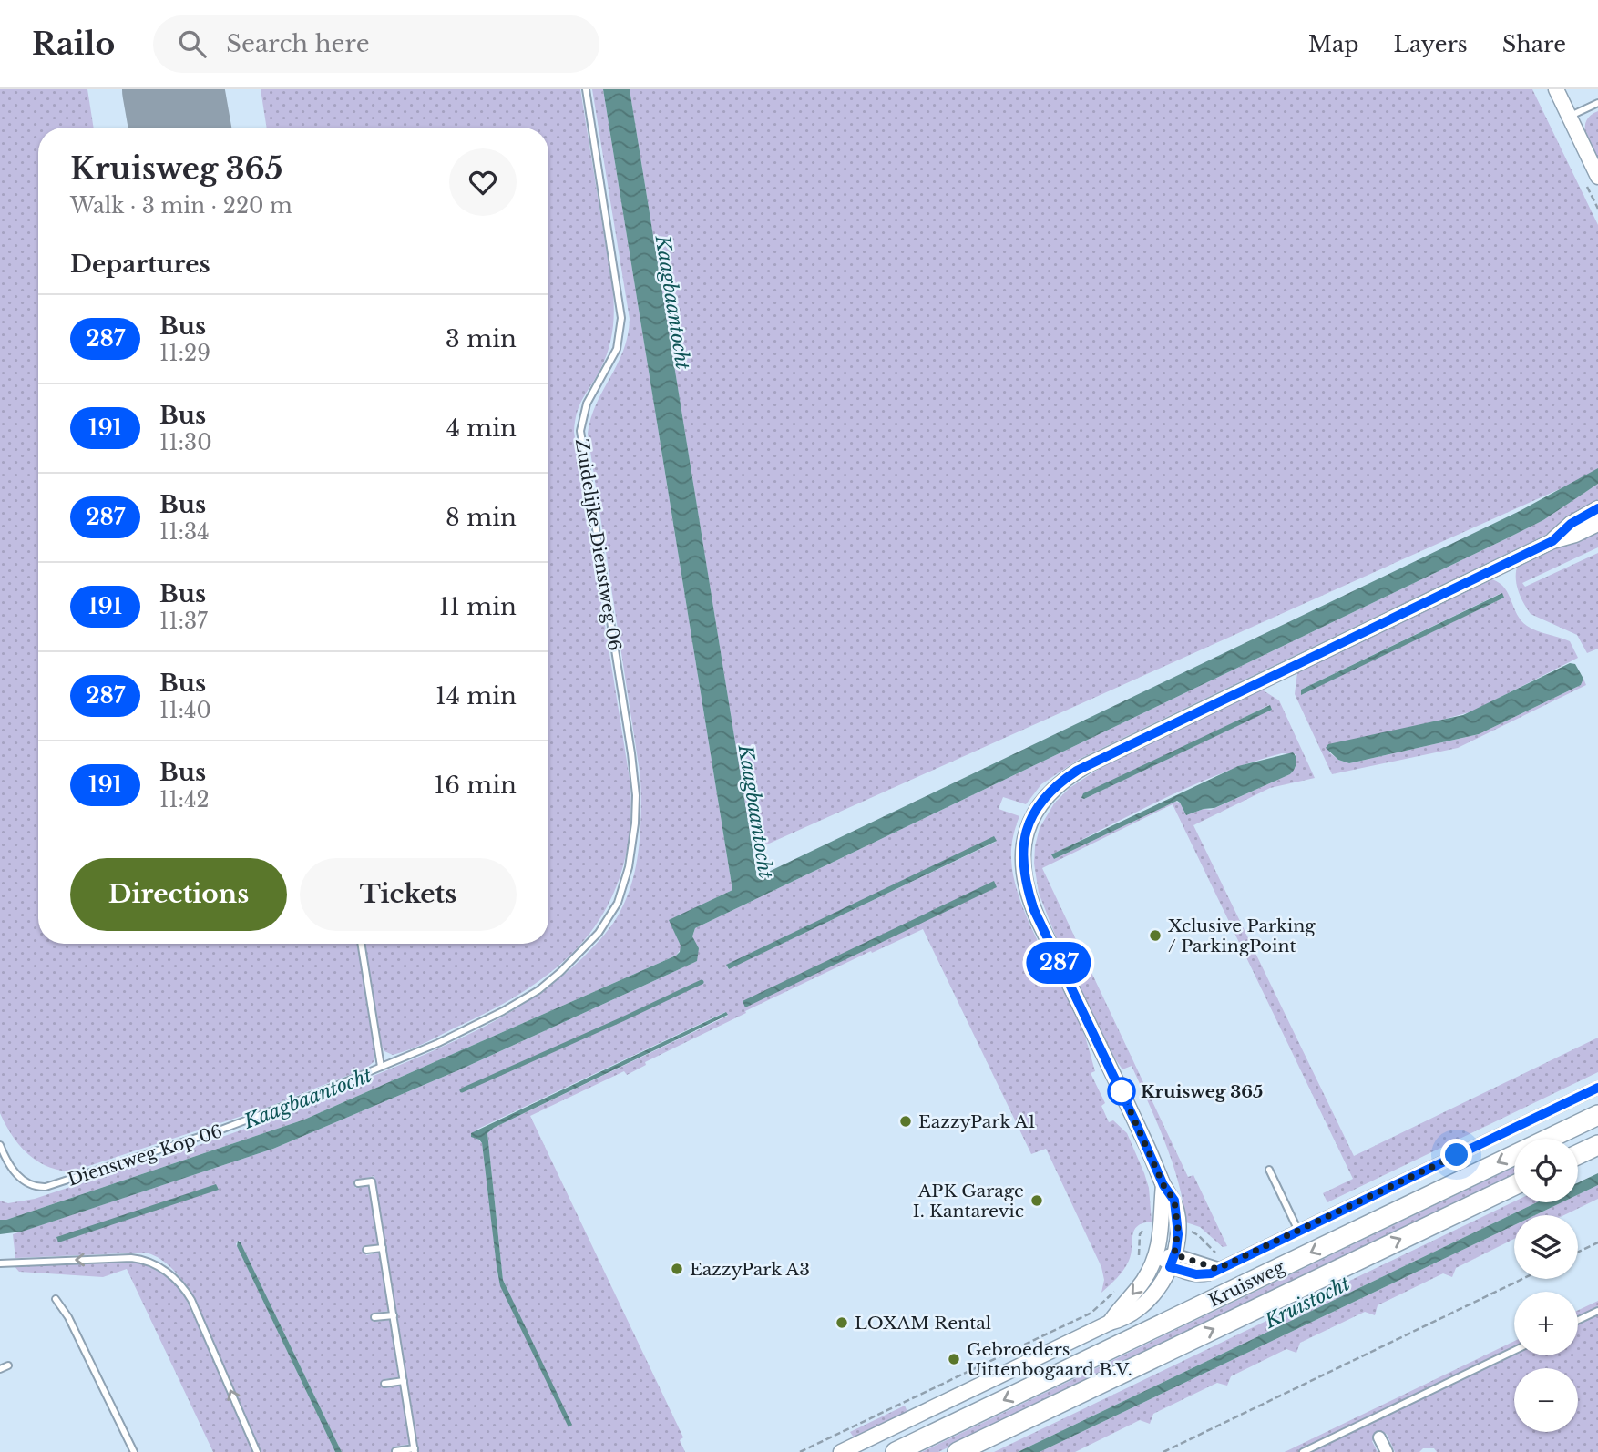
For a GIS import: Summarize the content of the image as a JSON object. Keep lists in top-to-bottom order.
{
  "streets": {
    "highway": ["Kruisweg"],
    "lane": ["Zuidelijke Dienstweg 06", "Dienstweg Kop 06"]
  },
  "crossings": [
    ["Zuidelijke Dienstweg 06", "Dienstweg Kop 06"]
  ],
  "water": ["Kaagbaantocht", "Kruistocht"],
  "places": [
    "Xclusive Parking / ParkingPoint",
    "Kruisweg 365",
    "EazzyPark A1",
    "APK Garage I. Kantarevic",
    "EazzyPark A3",
    "LOXAM Rental",
    "Gebroeders Uittenbogaard B.V."
  ],
  "lines": ["bus line 287"],
  "page": {
    "header": "Railo",
    "search": "Search here",
    "nav": ["Map", "Layers", "Share"],
    "on_map": "287",
    "heading": [
      ["Kruisweg 365", "Walk · 3 min · 220 m"],
      "Departures"
    ],
    "list": [
      {
        "mark": "287",
        "name": "Bus",
        "note": "11:29",
        "value": "3 min"
      },
      {
        "mark": "191",
        "name": "Bus",
        "note": "11:30",
        "value": "4 min"
      },
      {
        "mark": "287",
        "name": "Bus",
        "note": "11:34",
        "value": "8 min"
      },
      {
        "mark": "191",
        "name": "Bus",
        "note": "11:37",
        "value": "11 min"
      },
      {
        "mark": "287",
        "name": "Bus",
        "note": "11:40",
        "value": "14 min"
      },
      {
        "mark": "191",
        "name": "Bus",
        "note": "11:42",
        "value": "16 min"
      }
    ],
    "buttons": ["Directions", "Tickets"],
    "map_buttons": ["+", "−"]
  }
}
